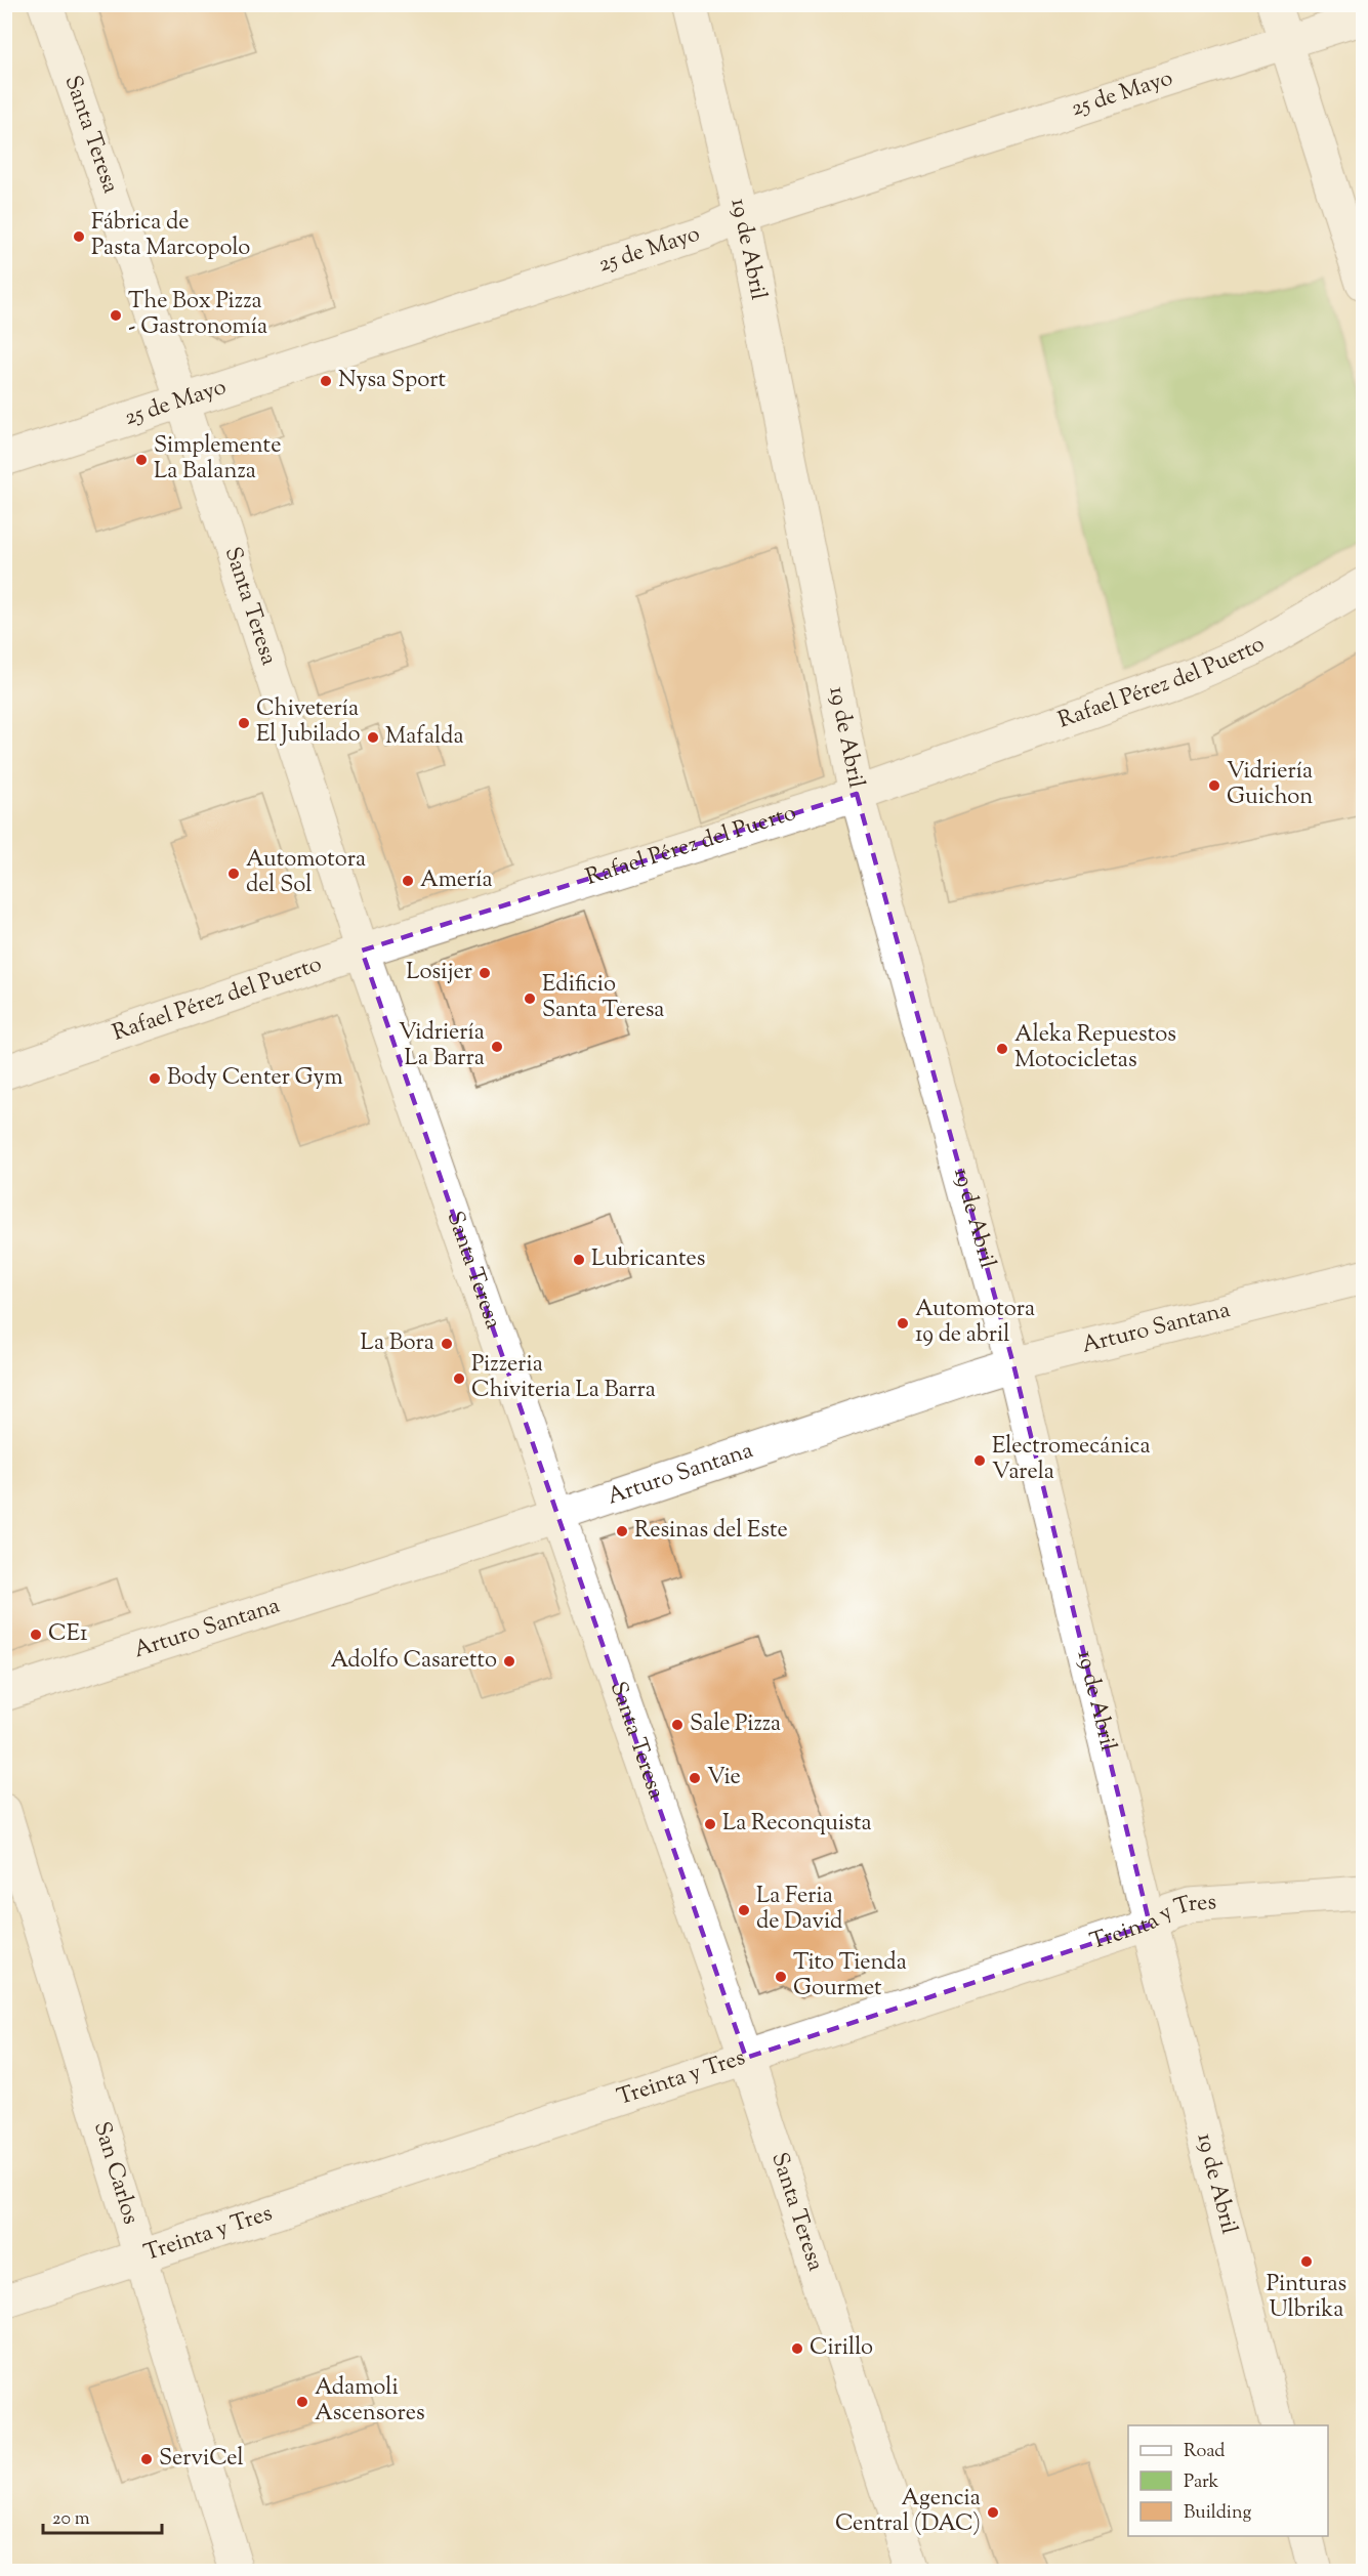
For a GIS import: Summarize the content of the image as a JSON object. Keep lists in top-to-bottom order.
{
  "streets": {
    "street": [
      "25 de Mayo",
      "Santa Teresa",
      "19 de Abril",
      "Rafael Pérez del Puerto",
      "Arturo Santana",
      "Treinta y Tres",
      "San Carlos"
    ]
  },
  "crossings": [
    ["25 de Mayo", "Santa Teresa"],
    ["25 de Mayo", "19 de Abril"],
    ["Santa Teresa", "Rafael Pérez del Puerto"],
    ["Santa Teresa", "Arturo Santana"],
    ["Santa Teresa", "Treinta y Tres"],
    ["19 de Abril", "Rafael Pérez del Puerto"],
    ["19 de Abril", "Arturo Santana"],
    ["19 de Abril", "Treinta y Tres"],
    ["Treinta y Tres", "San Carlos"]
  ],
  "places": [
    "Fábrica de Pasta Marcopolo",
    "The Box Pizza - Gastronomía",
    "Nysa Sport",
    "Simplemente La Balanza",
    "Chivetería El Jubilado",
    "Mafalda",
    "Vidriería Guichon",
    "Automotora del Sol",
    "Amería",
    "Losijer",
    "Edificio Santa Teresa",
    "Vidriería La Barra",
    "Aleka Repuestos Motocicletas",
    "Body Center Gym",
    "Lubricantes",
    "Automotora 19 de abril",
    "La Bora",
    "Pizzeria Chiviteria La Barra",
    "Electromecánica Varela",
    "Resinas del Este",
    "CE1",
    "Adolfo Casaretto",
    "Sale Pizza",
    "Vie",
    "La Reconquista",
    "La Feria de David",
    "Tito Tienda Gourmet",
    "Pinturas Ulbrika",
    "Cirillo",
    "Adamoli Ascensores",
    "ServiCel",
    "Agencia Central (DAC)"
  ],
  "legend": ["Road", "Park", "Building"],
  "scale_bar": "20 m"
}
